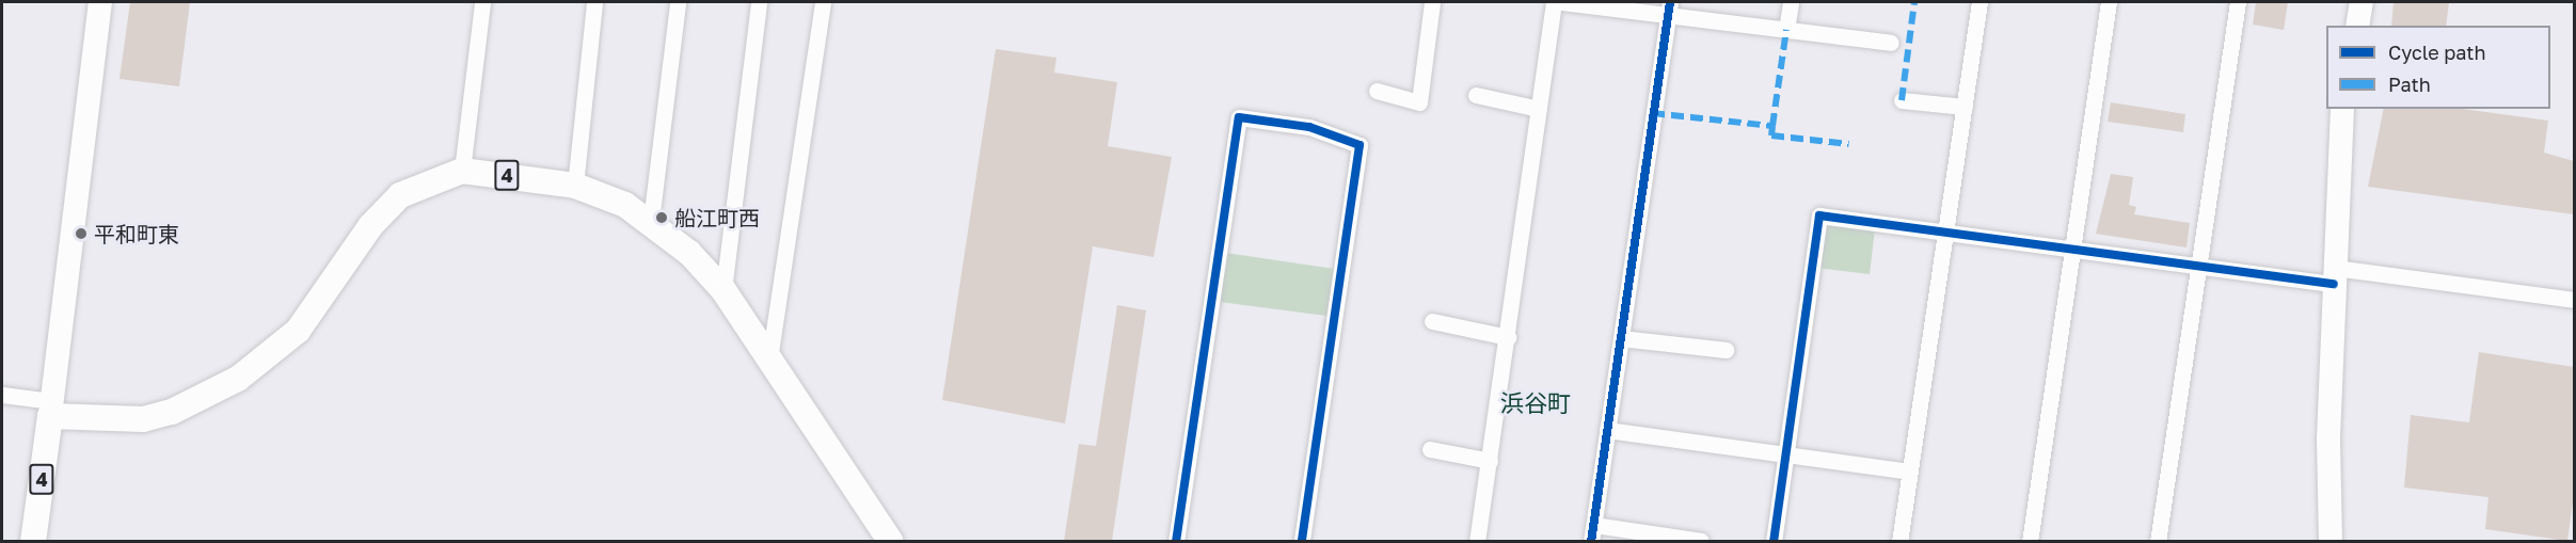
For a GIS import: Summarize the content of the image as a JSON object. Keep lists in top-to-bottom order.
{
  "streets": {
    "main road": ["4"]
  },
  "districts": ["浜谷町"],
  "places": ["船江町西", "平和町東"],
  "legend": ["Cycle path", "Path"]
}
